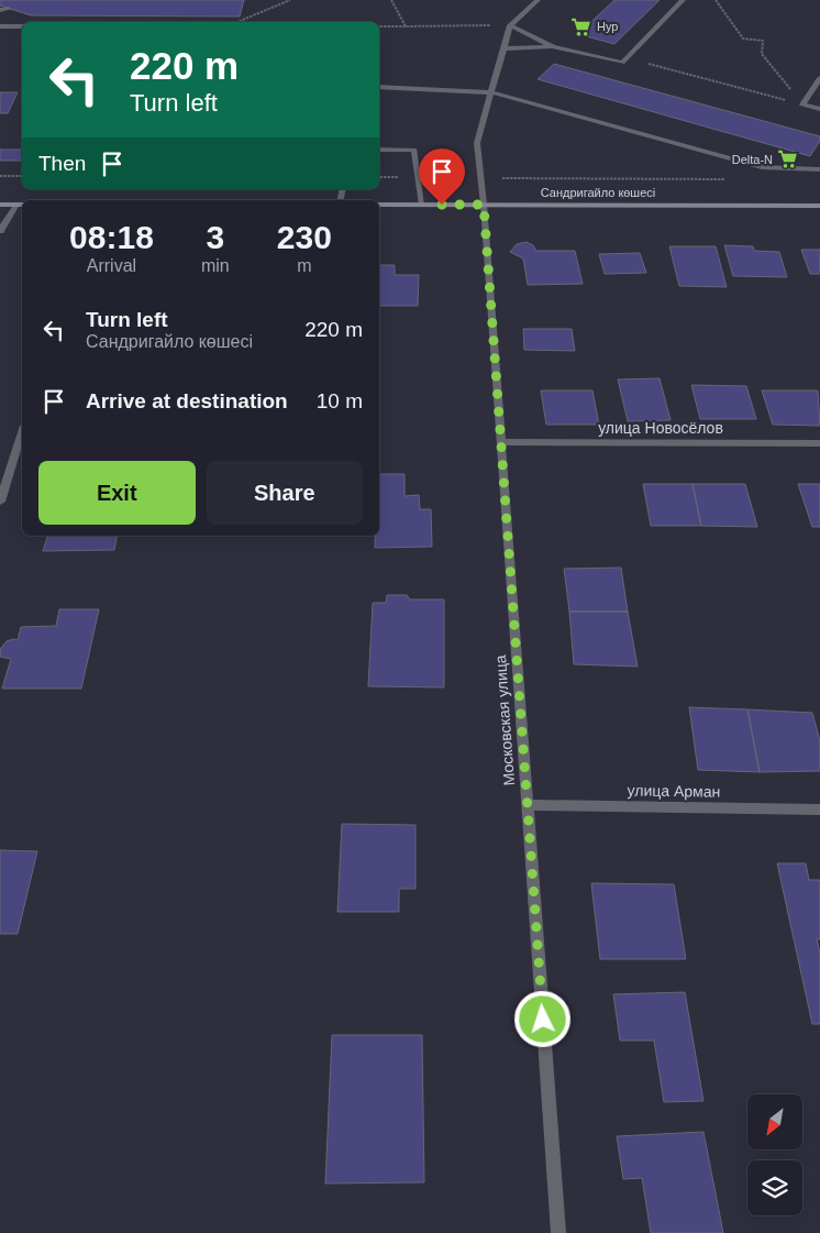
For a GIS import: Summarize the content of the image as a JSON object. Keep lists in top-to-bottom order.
{
  "streets": {
    "street": ["Сандригайло көшесі"],
    "lane": ["улица Новосёлов", "Московская улица", "улица Арман"]
  },
  "crossings": [
    ["Сандригайло көшесі", "Московская улица"],
    ["улица Новосёлов", "Московская улица"],
    ["Московская улица", "улица Арман"]
  ],
  "places": {
    "supermarket": ["Нур", "Delta-N"]
  },
  "north": "bottom left",
  "page": {
    "turn": ["220 m", "Turn left"],
    "then": "Then",
    "eta": [
      "08:18",
      "Arrival",
      "3",
      "min",
      "230",
      "m"
    ],
    "list": [
      {
        "name": "Turn left",
        "note": "Сандригайло көшесі",
        "value": "220 m"
      },
      {
        "name": "Arrive at destination",
        "value": "10 m"
      }
    ],
    "buttons": ["Exit", "Share"]
  }
}
